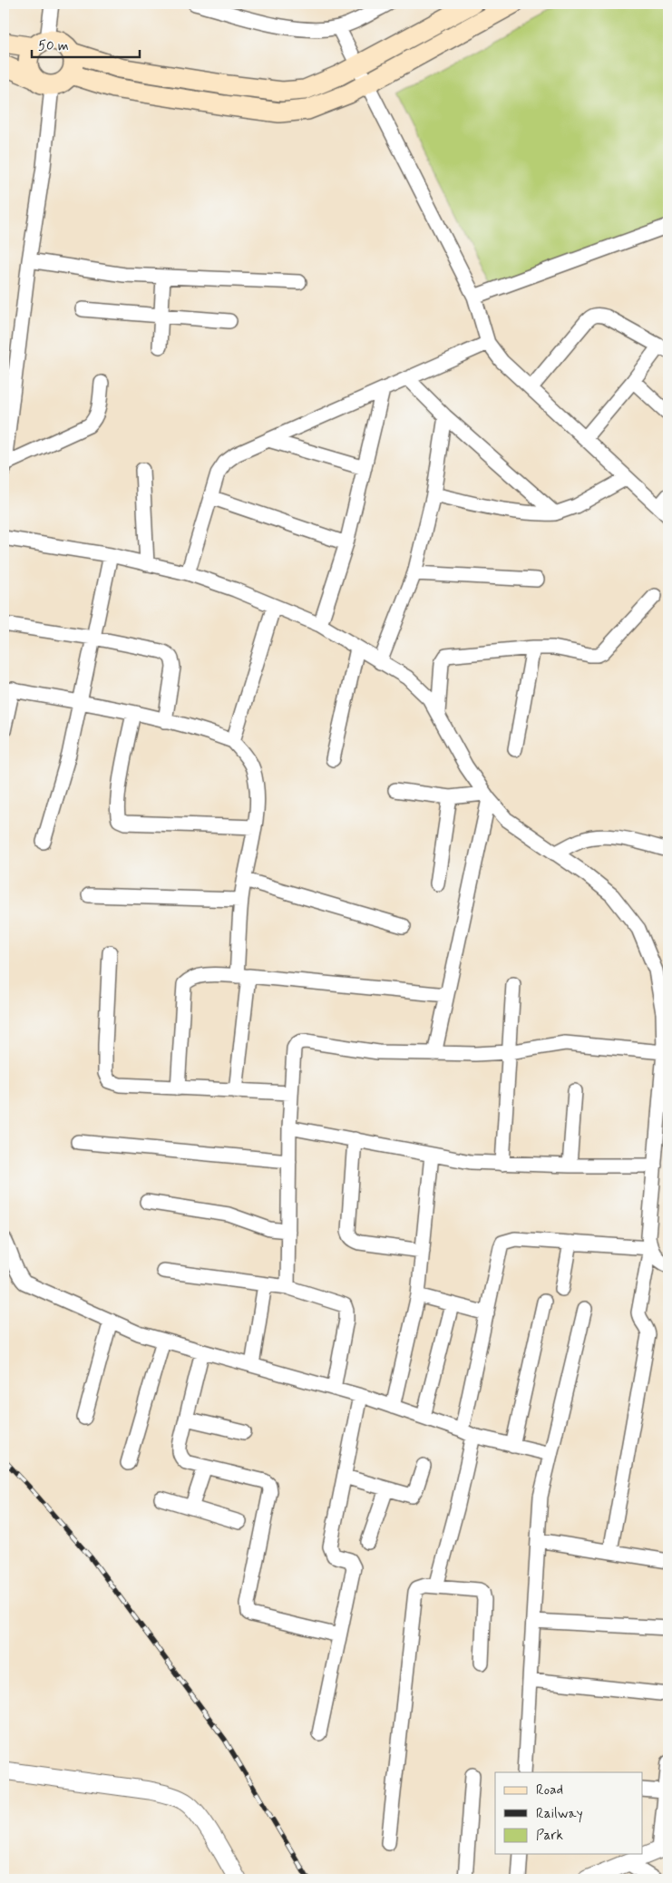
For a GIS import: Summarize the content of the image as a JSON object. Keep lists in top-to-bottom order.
{
  "legend": ["Road", "Railway", "Park"],
  "scale_bar": "50 m"
}
